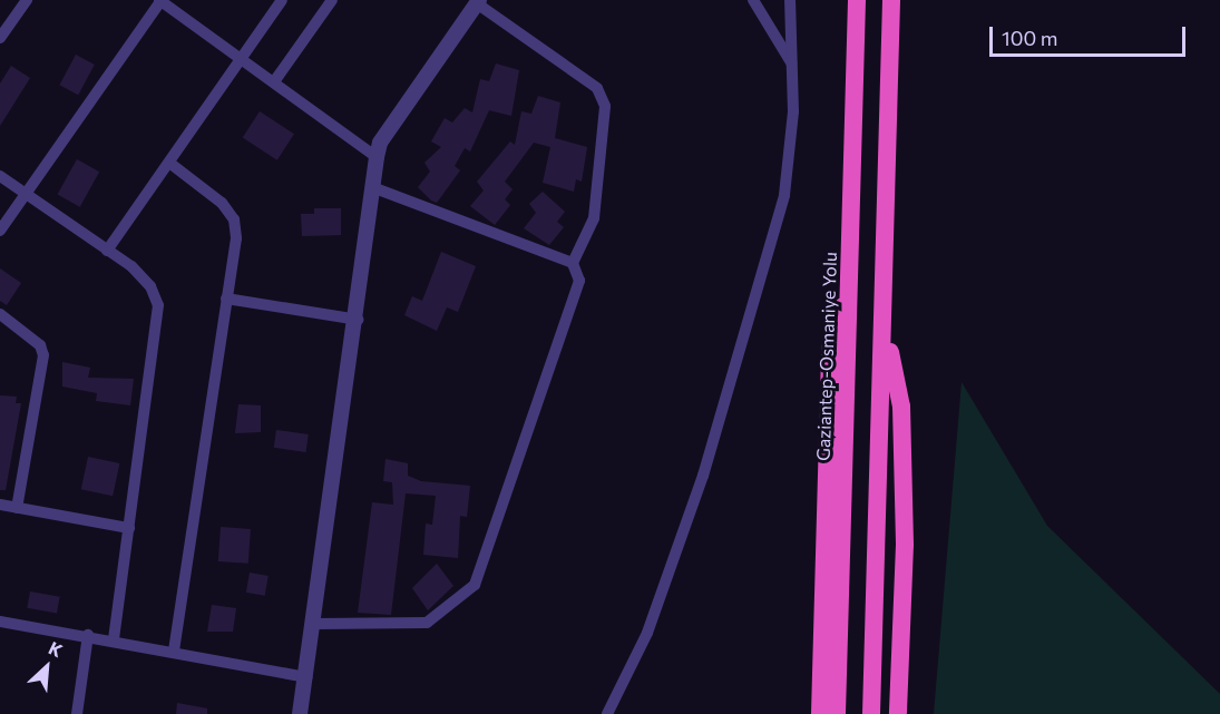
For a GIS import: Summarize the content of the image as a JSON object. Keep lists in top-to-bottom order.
{
  "streets": {
    "highway": ["Gaziantep-Osmaniye Yolu"]
  },
  "scale_bar": "100 m",
  "north": "top right"
}
